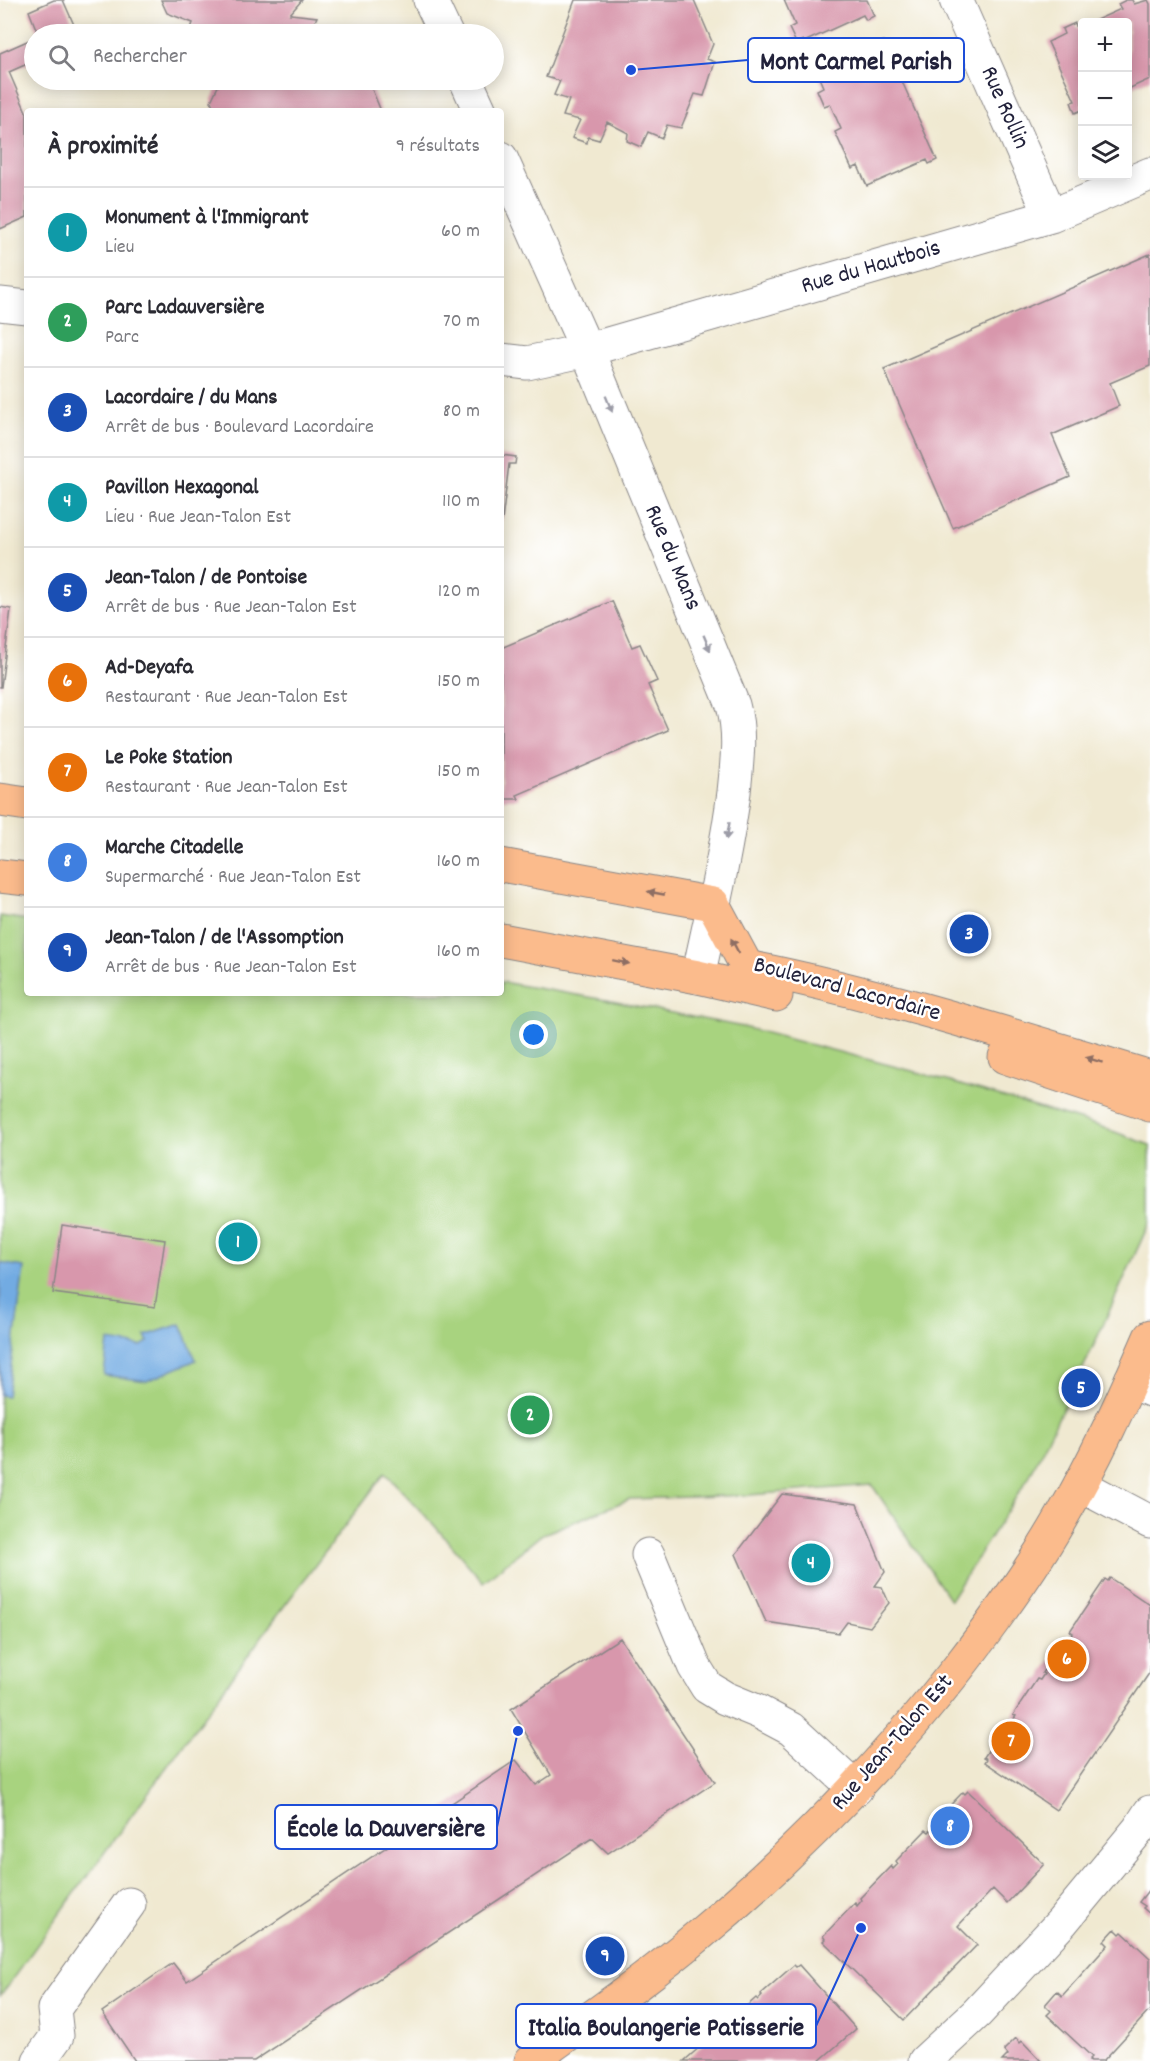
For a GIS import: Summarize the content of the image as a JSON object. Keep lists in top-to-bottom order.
{
  "streets": {
    "main road": ["Boulevard Lacordaire", "Rue Jean-Talon Est"],
    "street": ["Rue Rollin", "Rue du Hautbois", "Rue du Mans"]
  },
  "crossings": [
    ["Rue Rollin", "Rue du Hautbois"],
    ["Rue du Hautbois", "Rue du Mans"],
    ["Rue du Mans", "Boulevard Lacordaire"]
  ],
  "one_way": ["Rue du Mans"],
  "places": ["Mont Carmel Parish", "École la Dauversière", "Italia Boulangerie Patisserie"],
  "page": {
    "map_buttons": ["+", "−"],
    "search": "Rechercher",
    "heading": ["À proximité", "9 résultats"],
    "list": [
      {
        "mark": "1",
        "name": "Monument à l'Immigrant",
        "note": "Lieu",
        "value": "60 m"
      },
      {
        "mark": "2",
        "name": "Parc Ladauversière",
        "note": "Parc",
        "value": "70 m"
      },
      {
        "mark": "3",
        "name": "Lacordaire / du Mans",
        "note": "Arrêt de bus · Boulevard Lacordaire",
        "value": "80 m"
      },
      {
        "mark": "4",
        "name": "Pavillon Hexagonal",
        "note": "Lieu · Rue Jean-Talon Est",
        "value": "110 m"
      },
      {
        "mark": "5",
        "name": "Jean-Talon / de Pontoise",
        "note": "Arrêt de bus · Rue Jean-Talon Est",
        "value": "120 m"
      },
      {
        "mark": "6",
        "name": "Ad-Deyafa",
        "note": "Restaurant · Rue Jean-Talon Est",
        "value": "150 m"
      },
      {
        "mark": "7",
        "name": "Le Poke Station",
        "note": "Restaurant · Rue Jean-Talon Est",
        "value": "150 m"
      },
      {
        "mark": "8",
        "name": "Marche Citadelle",
        "note": "Supermarché · Rue Jean-Talon Est",
        "value": "160 m"
      },
      {
        "mark": "9",
        "name": "Jean-Talon / de l'Assomption",
        "note": "Arrêt de bus · Rue Jean-Talon Est",
        "value": "160 m"
      }
    ],
    "pins": [
      "3",
      "1",
      "5",
      "2",
      "4",
      "6",
      "7",
      "8",
      "9"
    ]
  }
}
